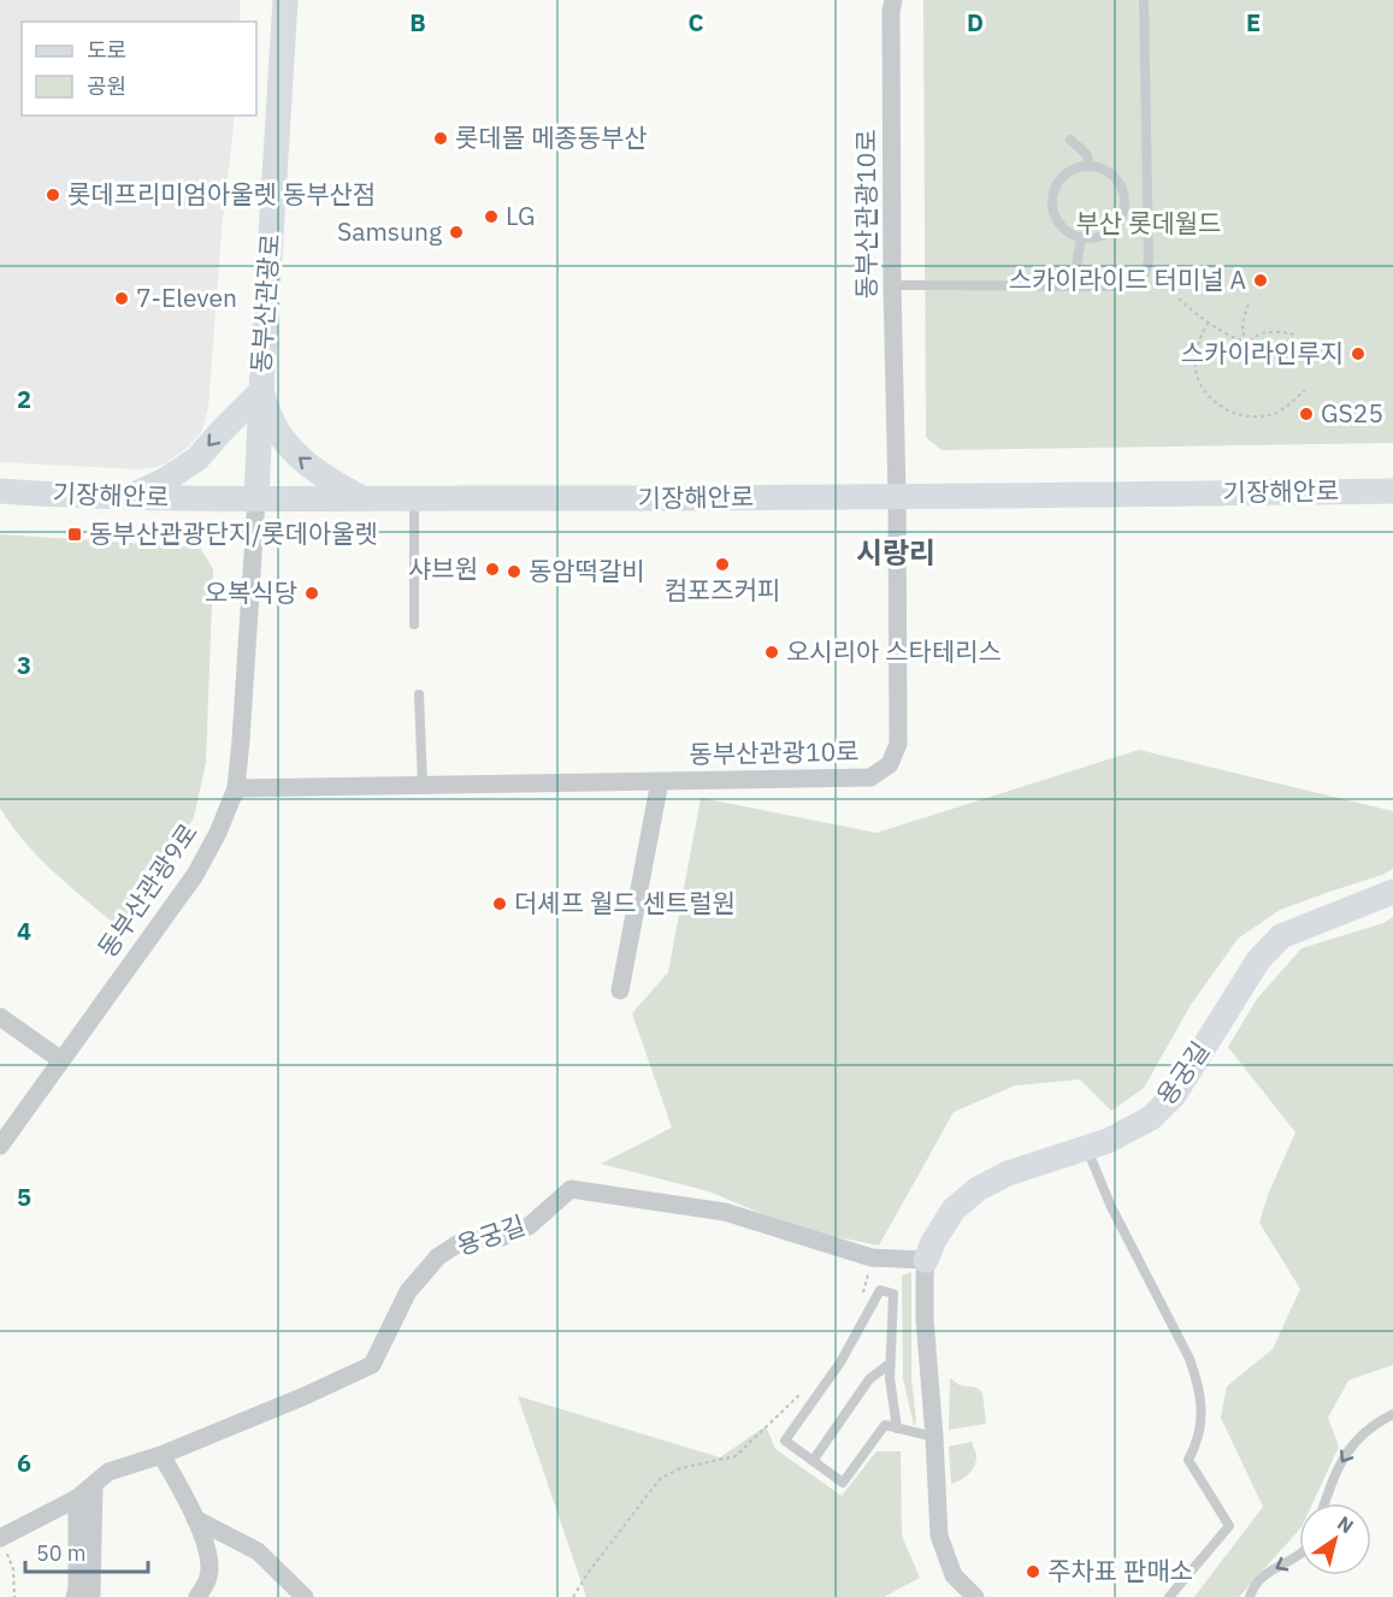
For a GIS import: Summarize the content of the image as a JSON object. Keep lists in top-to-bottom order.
{
  "streets": {
    "main road": ["동부산관광로", "기장해안로", "용궁길"],
    "street": ["동부산관광10로", "동부산관광9로"]
  },
  "crossings": [
    ["동부산관광10로", "기장해안로"],
    ["동부산관광10로", "동부산관광9로"],
    ["동부산관광로", "기장해안로"],
    ["동부산관광로", "동부산관광9로"],
    ["기장해안로", "동부산관광9로"]
  ],
  "districts": ["시랑리"],
  "parks": ["부산 롯데월드"],
  "places": {
    "other": [
      "롯데몰 메종동부산",
      "롯데프리미엄아울렛 동부산점",
      "LG",
      "Samsung",
      "스카이라이드 터미널 A",
      "7-Eleven",
      "스카이라인루지",
      "GS25",
      "컴포즈커피",
      "샤브원",
      "동암떡갈비",
      "오복식당",
      "오시리아 스타테리스",
      "더셰프 월드 센트럴원",
      "주차표 판매소"
    ],
    "transit": ["동부산관광단지/롯데아울렛"]
  },
  "legend": ["도로", "공원"],
  "scale_bar": "50 m",
  "north": "top right",
  "grid": {
    "columns": [
      "B",
      "C",
      "D",
      "E"
    ],
    "rows": [
      "2",
      "3",
      "4",
      "5",
      "6"
    ]
  }
}
